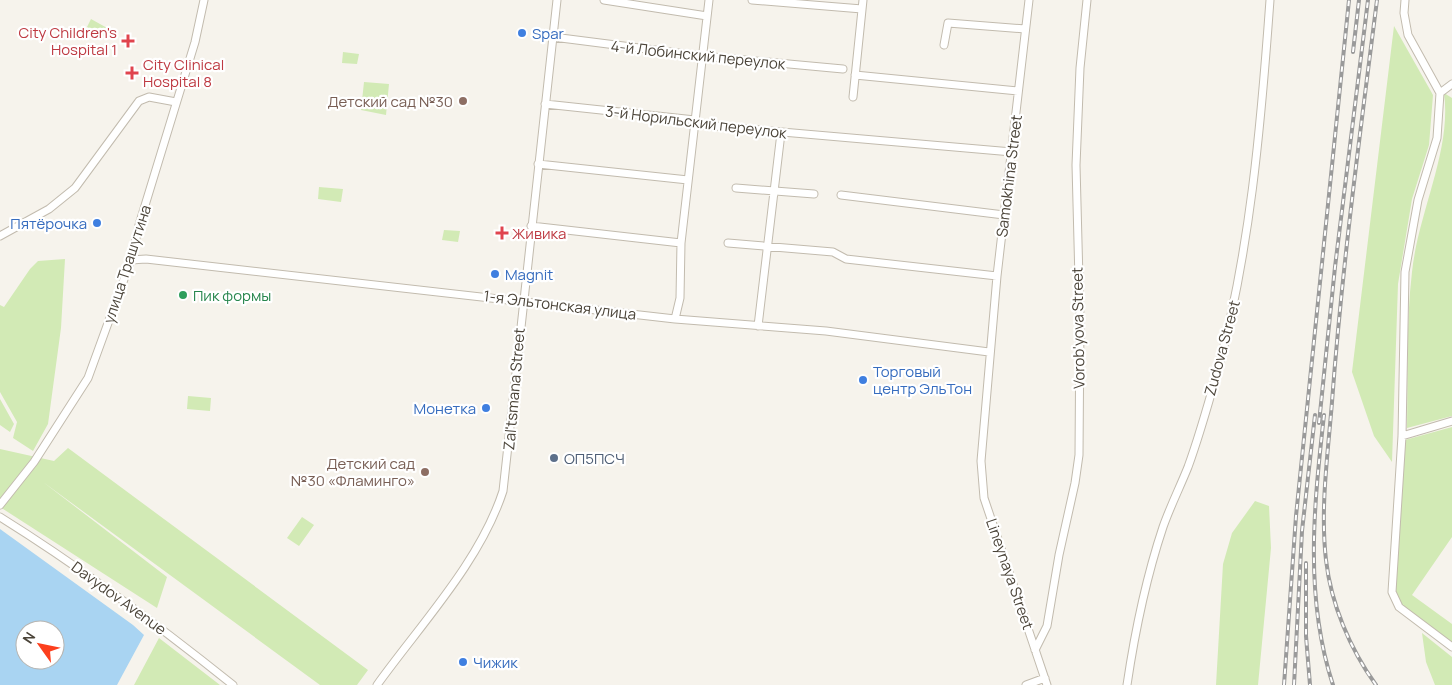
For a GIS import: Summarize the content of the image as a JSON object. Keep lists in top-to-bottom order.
{
  "streets": {
    "street": [
      "4-й Лобинский переулок",
      "3-й Норильский переулок",
      "Samokhina Street",
      "улица Трашутина",
      "1-я Эльтонская улица",
      "Vorob'yova Street",
      "Zudova Street",
      "Zal'tsmana Street",
      "Lineynaya Street",
      "Davydov Avenue"
    ]
  },
  "crossings": [
    ["4-й Лобинский переулок", "Zal'tsmana Street"],
    ["3-й Норильский переулок", "Samokhina Street"],
    ["3-й Норильский переулок", "Zal'tsmana Street"],
    ["Samokhina Street", "1-я Эльтонская улица"],
    ["Samokhina Street", "Lineynaya Street"],
    ["улица Трашутина", "1-я Эльтонская улица"],
    ["1-я Эльтонская улица", "Zal'tsmana Street"],
    ["1-я Эльтонская улица", "Lineynaya Street"],
    ["Vorob'yova Street", "Lineynaya Street"]
  ],
  "places": {
    "other": [
      "Spar",
      "Детский сад №30",
      "Пятёрочка",
      "Magnit",
      "Пик формы",
      "Торговый центр ЭльТон",
      "Монетка",
      "ОП5ПСЧ",
      "Детский сад №30 «Фламинго»",
      "Чижик"
    ],
    "health": ["City Children's Hospital 1", "City Clinical Hospital 8", "Живика"]
  },
  "north": "top left"
}
